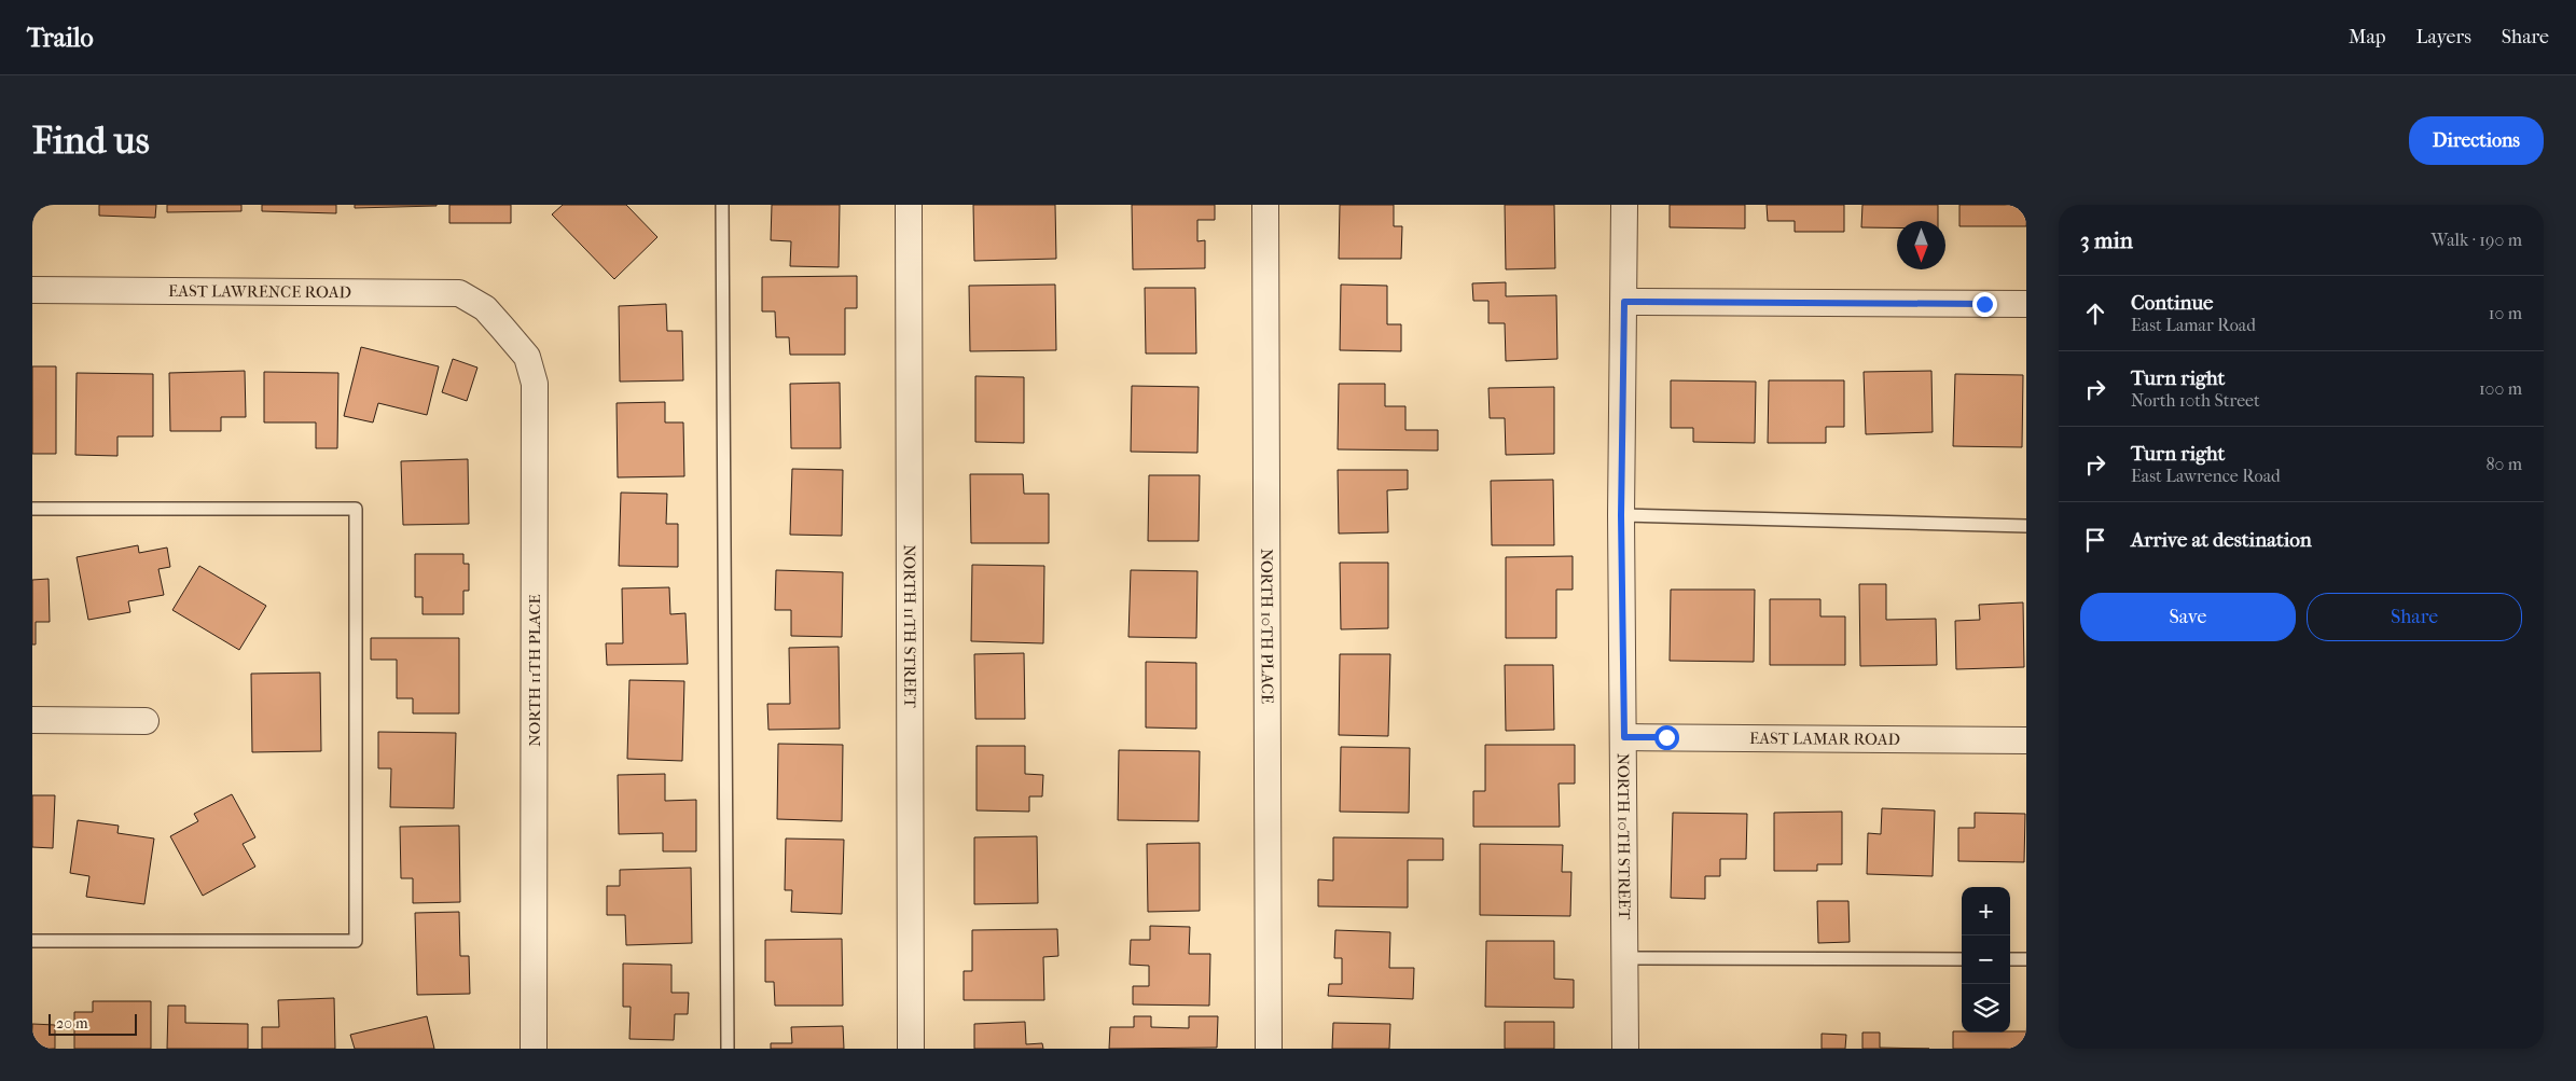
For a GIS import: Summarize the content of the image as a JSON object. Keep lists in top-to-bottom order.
{
  "streets": {
    "street": [
      "EAST LAWRENCE ROAD",
      "NORTH 11TH STREET",
      "NORTH 10TH PLACE",
      "NORTH 11TH PLACE",
      "EAST LAMAR ROAD",
      "NORTH 10TH STREET"
    ]
  },
  "crossings": [
    ["EAST LAWRENCE ROAD", "NORTH 11TH PLACE"],
    ["EAST LAMAR ROAD", "NORTH 10TH STREET"]
  ],
  "scale_bar": "20 m",
  "north": "bottom",
  "page": {
    "header": "Trailo",
    "nav": ["Map", "Layers", "Share"],
    "buttons": [
      "Directions",
      ["Save", "Share"]
    ],
    "title": "Find us",
    "heading": ["3 min", "Walk · 190 m"],
    "list": [
      ["Continue", "East Lamar Road", "10 m"],
      ["Turn right", "North 10th Street", "100 m"],
      ["Turn right", "East Lawrence Road", "80 m"],
      "Arrive at destination"
    ],
    "map_buttons": ["+", "−"],
    "scale": "20 m"
  }
}
